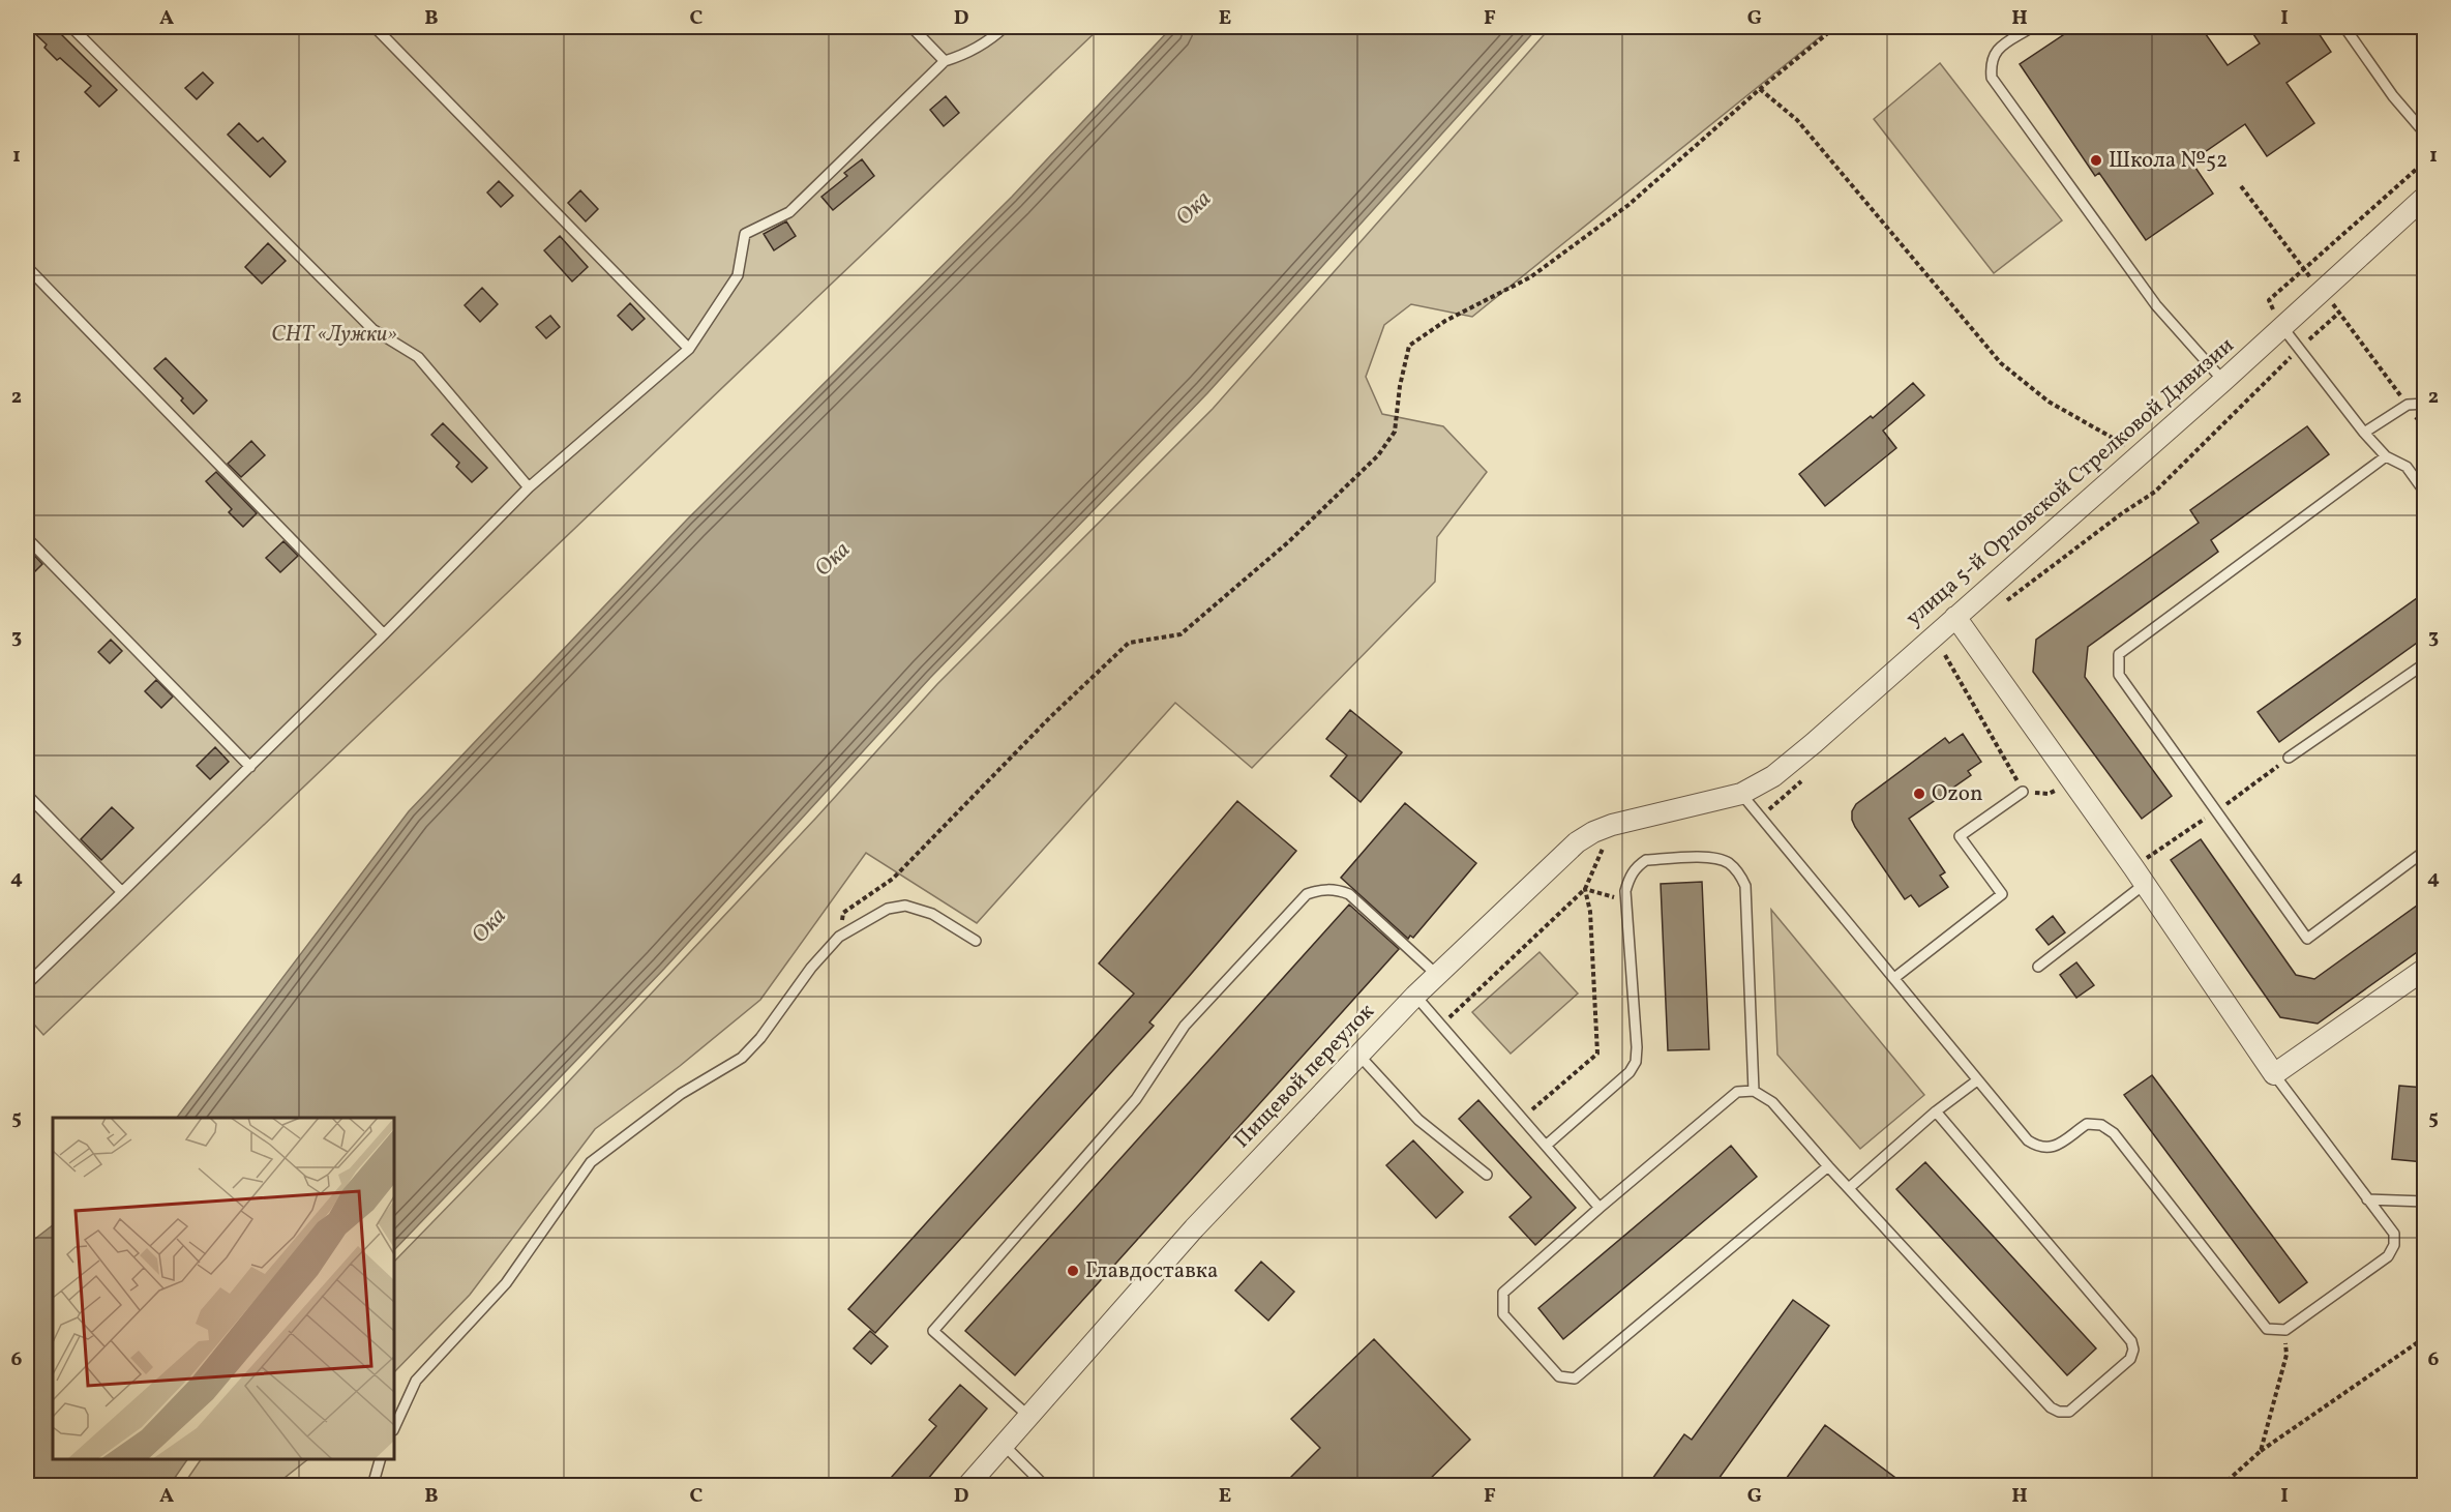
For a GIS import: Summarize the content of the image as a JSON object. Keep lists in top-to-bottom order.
{
  "streets": {
    "street": ["улица 5-й Орловской Стрелковой Дивизии", "Пищевой переулок"]
  },
  "crossings": [
    ["улица 5-й Орловской Стрелковой Дивизии", "Пищевой переулок"]
  ],
  "water": ["Ока"],
  "parks": ["СНТ «Лужки»"],
  "places": ["Школа №52", "Ozon", "Главдоставка"],
  "grid": {
    "columns": [
      "A",
      "B",
      "C",
      "D",
      "E",
      "F",
      "G",
      "H",
      "I"
    ],
    "rows": [
      "1",
      "2",
      "3",
      "4",
      "5",
      "6"
    ]
  }
}
